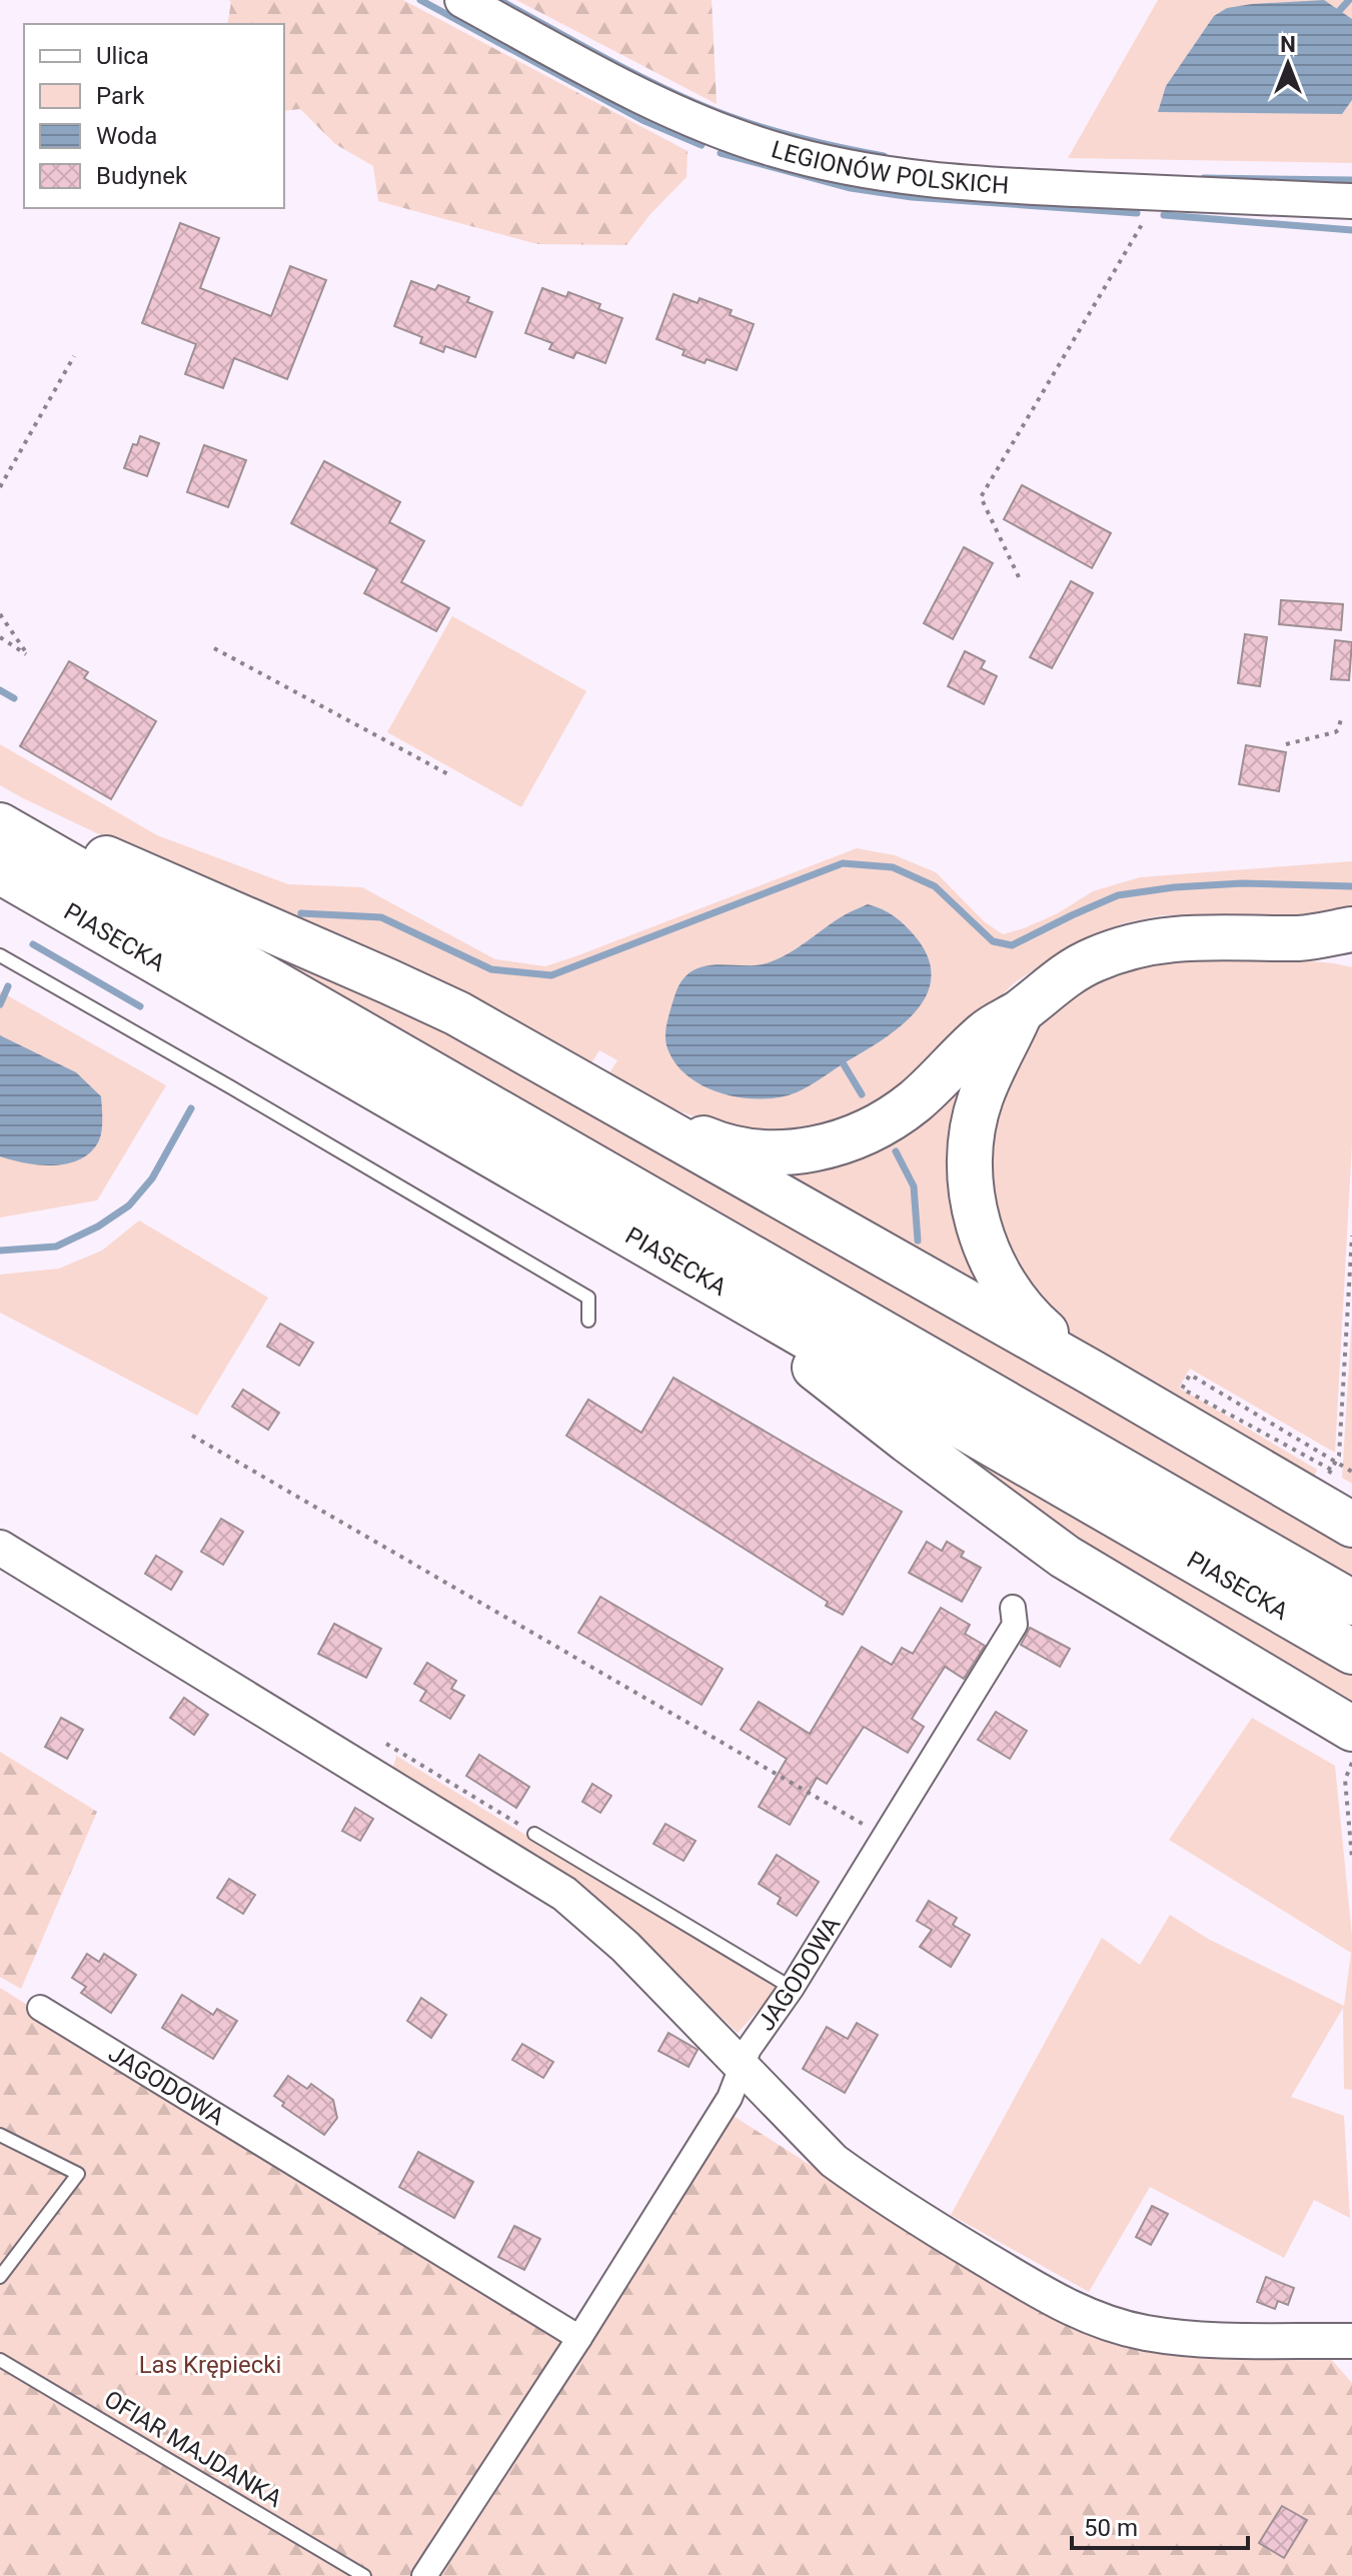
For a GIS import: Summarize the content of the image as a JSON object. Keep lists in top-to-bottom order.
{
  "streets": {
    "highway": ["PIASECKA"],
    "street": ["LEGIONÓW POLSKICH", "JAGODOWA"],
    "lane": ["OFIAR MAJDANKA"]
  },
  "parks": ["Las Krępiecki"],
  "legend": [
    "Ulica",
    "Park",
    "Woda",
    "Budynek"
  ],
  "scale_bar": "50 m",
  "north": "top"
}
